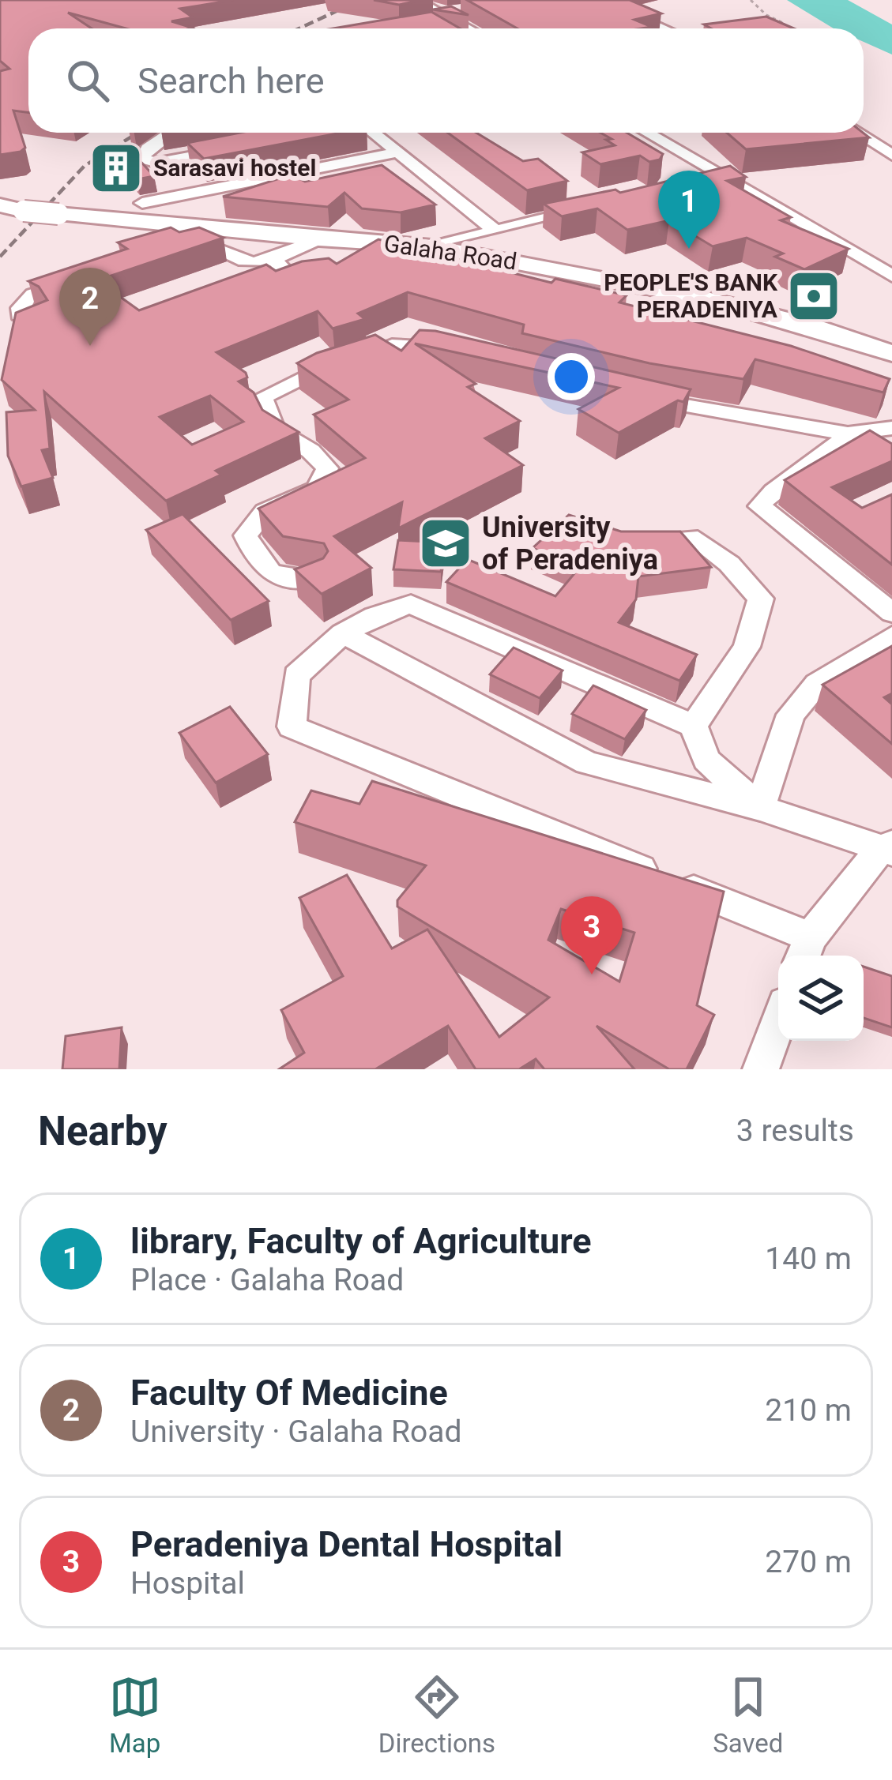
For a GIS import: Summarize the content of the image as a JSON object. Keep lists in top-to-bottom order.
{
  "streets": {
    "main road": ["Galaha Road"]
  },
  "places": {
    "building": ["Sarasavi hostel"],
    "bank": ["PEOPLE'S BANK PERADENIYA"],
    "school or university": ["University of Peradeniya"]
  },
  "page": {
    "search": "Search here",
    "pins": ["1", "2", "3"],
    "heading": ["Nearby", "3 results"],
    "list": [
      {
        "mark": "1",
        "name": "library, Faculty of Agriculture",
        "note": "Place · Galaha Road",
        "value": "140 m"
      },
      {
        "mark": "2",
        "name": "Faculty Of Medicine",
        "note": "University · Galaha Road",
        "value": "210 m"
      },
      {
        "mark": "3",
        "name": "Peradeniya Dental Hospital",
        "note": "Hospital",
        "value": "270 m"
      }
    ],
    "nav": ["Map", "Directions", "Saved"]
  }
}
